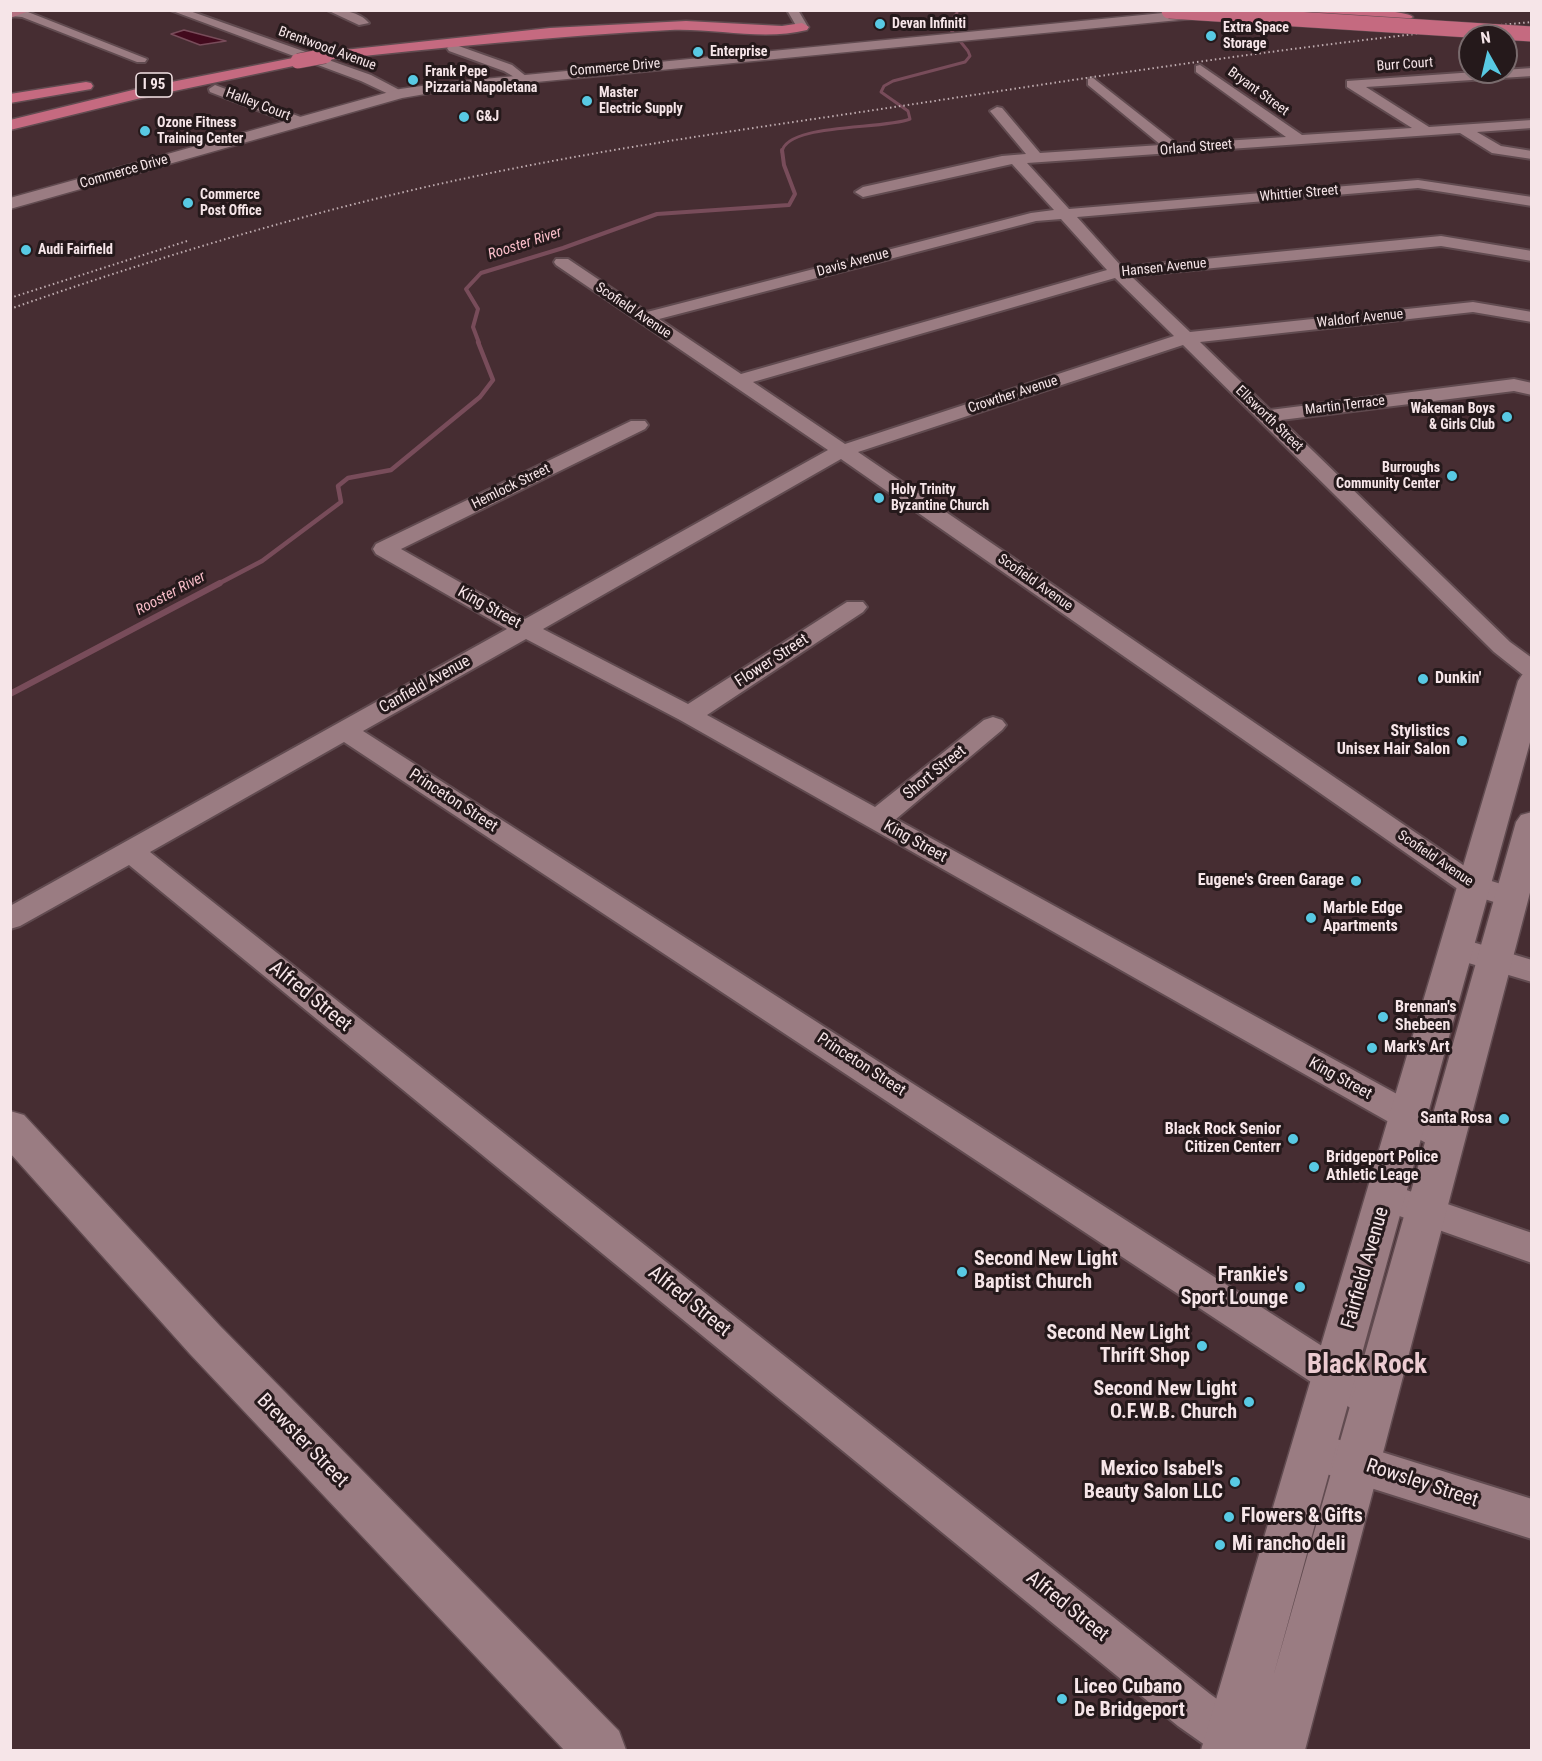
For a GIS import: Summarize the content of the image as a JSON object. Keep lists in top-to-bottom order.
{
  "streets": {
    "highway": ["I 95"],
    "main road": ["Commerce Drive", "Fairfield Avenue", "Brewster Street"],
    "street": [
      "Brentwood Avenue",
      "Burr Court",
      "Bryant Street",
      "Halley Court",
      "Orland Street",
      "Whittier Street",
      "Davis Avenue",
      "Hansen Avenue",
      "Scofield Avenue",
      "Waldorf Avenue",
      "Crowther Avenue",
      "Martin Terrace",
      "Ellsworth Street",
      "Hemlock Street",
      "King Street",
      "Flower Street",
      "Canfield Avenue",
      "Short Street",
      "Princeton Street",
      "Alfred Street",
      "Rowsley Street"
    ]
  },
  "crossings": [
    ["Brentwood Avenue", "Commerce Drive"],
    ["Burr Court", "Orland Street"],
    ["Commerce Drive", "Halley Court"],
    ["Bryant Street", "Orland Street"],
    ["Orland Street", "Ellsworth Street"],
    ["Whittier Street", "Davis Avenue"],
    ["Whittier Street", "Ellsworth Street"],
    ["Davis Avenue", "Scofield Avenue"],
    ["Davis Avenue", "Ellsworth Street"],
    ["Hansen Avenue", "Scofield Avenue"],
    ["Hansen Avenue", "Ellsworth Street"],
    ["Scofield Avenue", "Crowther Avenue"],
    ["Scofield Avenue", "Canfield Avenue"],
    ["Scofield Avenue", "Fairfield Avenue"],
    ["Waldorf Avenue", "Crowther Avenue"],
    ["Waldorf Avenue", "Ellsworth Street"],
    ["Crowther Avenue", "Ellsworth Street"],
    ["Crowther Avenue", "Canfield Avenue"],
    ["Martin Terrace", "Ellsworth Street"],
    ["Hemlock Street", "King Street"],
    ["King Street", "Flower Street"],
    ["King Street", "Canfield Avenue"],
    ["King Street", "Short Street"],
    ["King Street", "Fairfield Avenue"],
    ["Canfield Avenue", "Princeton Street"],
    ["Canfield Avenue", "Alfred Street"],
    ["Princeton Street", "Fairfield Avenue"],
    ["Alfred Street", "Fairfield Avenue"],
    ["Fairfield Avenue", "Rowsley Street"]
  ],
  "districts": ["Black Rock"],
  "water": ["Rooster River"],
  "places": [
    "Devan Infiniti",
    "Extra Space Storage",
    "Enterprise",
    "Frank Pepe Pizzaria Napoletana",
    "Master Electric Supply",
    "G&J",
    "Ozone Fitness Training Center",
    "Commerce Post Office",
    "Audi Fairfield",
    "Wakeman Boys & Girls Club",
    "Burroughs Community Center",
    "Holy Trinity Byzantine Church",
    "Dunkin'",
    "Stylistics Unisex Hair Salon",
    "Eugene's Green Garage",
    "Marble Edge Apartments",
    "Brennan's Shebeen",
    "Mark's Art",
    "Santa Rosa",
    "Black Rock Senior Citizen Centerr",
    "Bridgeport Police Athletic Leage",
    "Second New Light Baptist Church",
    "Frankie's Sport Lounge",
    "Second New Light Thrift Shop",
    "Second New Light O.F.W.B. Church",
    "Mexico Isabel's Beauty Salon LLC",
    "Flowers & Gifts",
    "Mi rancho deli",
    "Liceo Cubano De Bridgeport"
  ],
  "north": "top"
}
